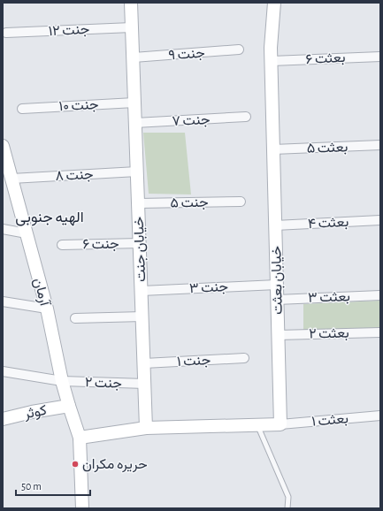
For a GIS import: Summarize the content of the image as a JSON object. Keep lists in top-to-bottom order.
{
  "streets": {
    "street": [
      "جنت ۱۲",
      "جنت ۹",
      "بعثت ۶",
      "جنت ۱۰",
      "جنت ۷",
      "بعثت ۵",
      "جنت ۸",
      "جنت ۵",
      "بعثت ۴",
      "جنت ۶",
      "خیابان جنت",
      "خیابان بعثت",
      "جنت ۳",
      "آرمان",
      "بعثت ۳",
      "بعثت ۲",
      "جنت ۱",
      "جنت ۲",
      "کوثر",
      "بعثت ۱"
    ]
  },
  "crossings": [
    ["جنت ۱۲", "خیابان جنت"],
    ["جنت ۹", "خیابان جنت"],
    ["بعثت ۶", "خیابان بعثت"],
    ["جنت ۱۰", "خیابان جنت"],
    ["جنت ۷", "خیابان جنت"],
    ["بعثت ۵", "خیابان بعثت"],
    ["جنت ۸", "خیابان جنت"],
    ["جنت ۸", "آرمان"],
    ["جنت ۵", "خیابان جنت"],
    ["بعثت ۴", "خیابان بعثت"],
    ["جنت ۶", "خیابان جنت"],
    ["خیابان جنت", "جنت ۳"],
    ["خیابان جنت", "جنت ۱"],
    ["خیابان جنت", "جنت ۲"],
    ["خیابان بعثت", "جنت ۳"],
    ["خیابان بعثت", "بعثت ۳"],
    ["خیابان بعثت", "بعثت ۲"],
    ["خیابان بعثت", "بعثت ۱"],
    ["آرمان", "جنت ۲"],
    ["آرمان", "کوثر"]
  ],
  "districts": ["الهیه جنوبی"],
  "places": ["حریره مکران"],
  "scale_bar": "50 m"
}
